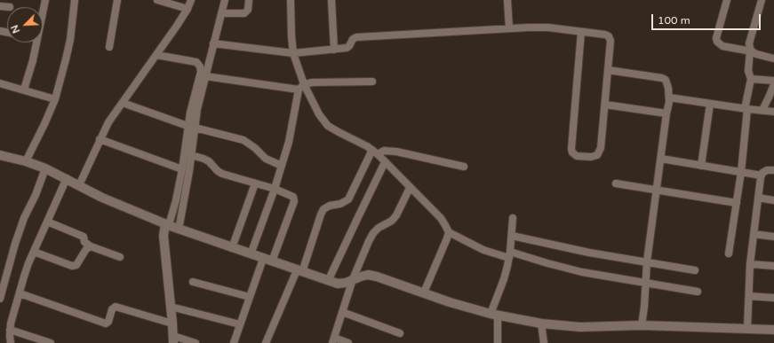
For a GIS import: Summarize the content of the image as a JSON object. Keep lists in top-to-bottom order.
{
  "scale_bar": "100 m",
  "north": "bottom left"
}
